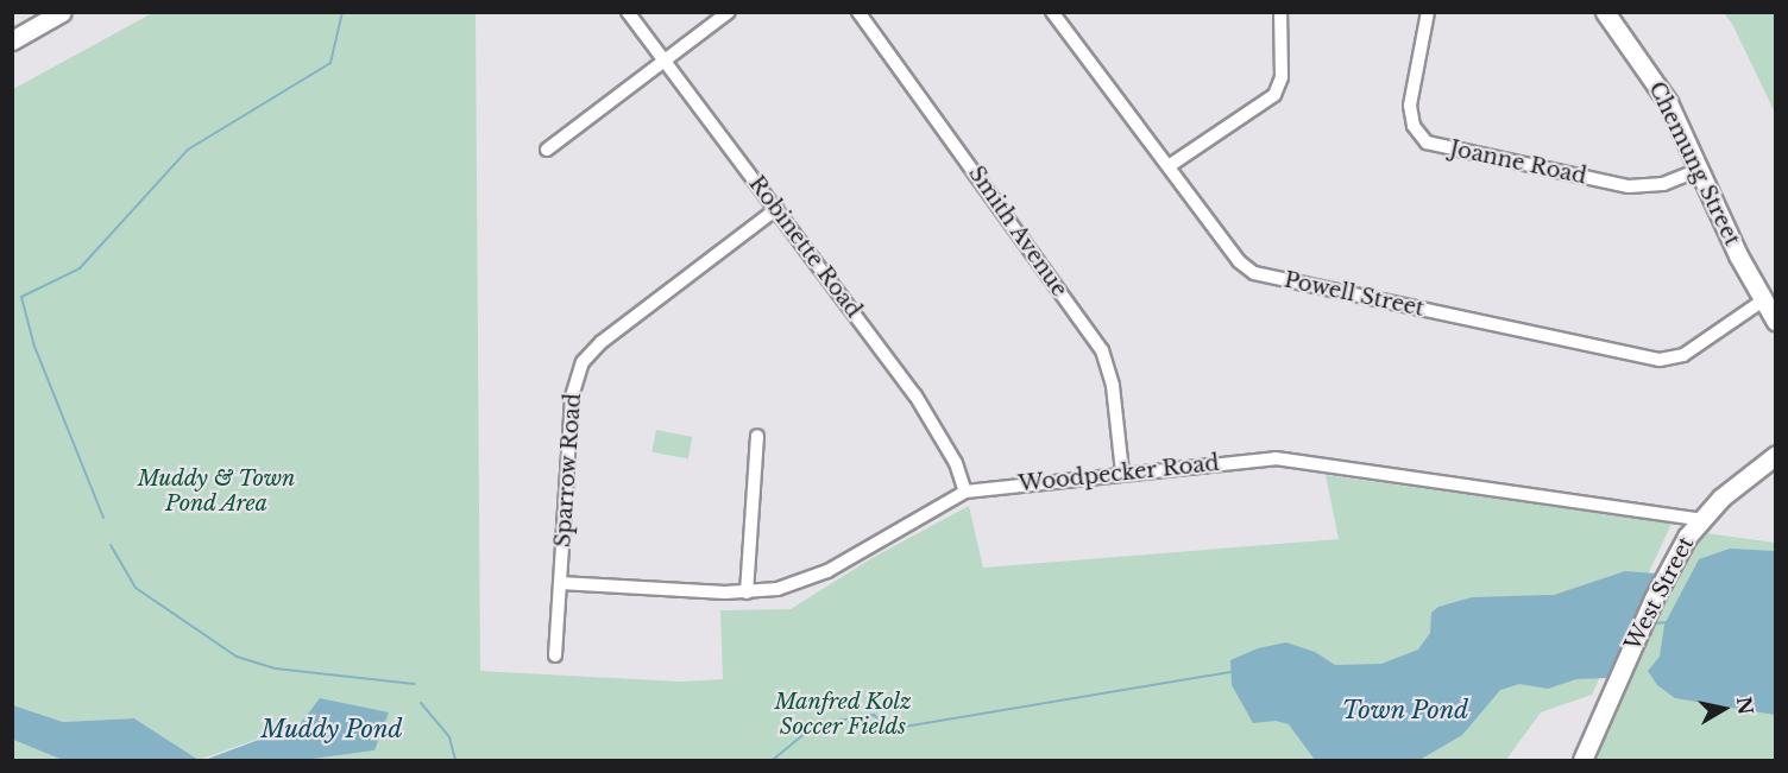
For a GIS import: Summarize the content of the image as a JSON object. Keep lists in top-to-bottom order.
{
  "streets": {
    "street": [
      "Joanne Road",
      "Chemung Street",
      "Smith Avenue",
      "Robinette Road",
      "Powell Street",
      "Sparrow Road",
      "Woodpecker Road",
      "West Street"
    ]
  },
  "crossings": [
    ["Joanne Road", "Chemung Street"],
    ["Chemung Street", "Powell Street"],
    ["Smith Avenue", "Woodpecker Road"],
    ["Robinette Road", "Sparrow Road"],
    ["Robinette Road", "Woodpecker Road"],
    ["Sparrow Road", "Woodpecker Road"],
    ["Woodpecker Road", "West Street"]
  ],
  "water": ["Town Pond", "Muddy Pond"],
  "parks": ["Muddy & Town Pond Area", "Manfred Kolz Soccer Fields"],
  "north": "right"
}
